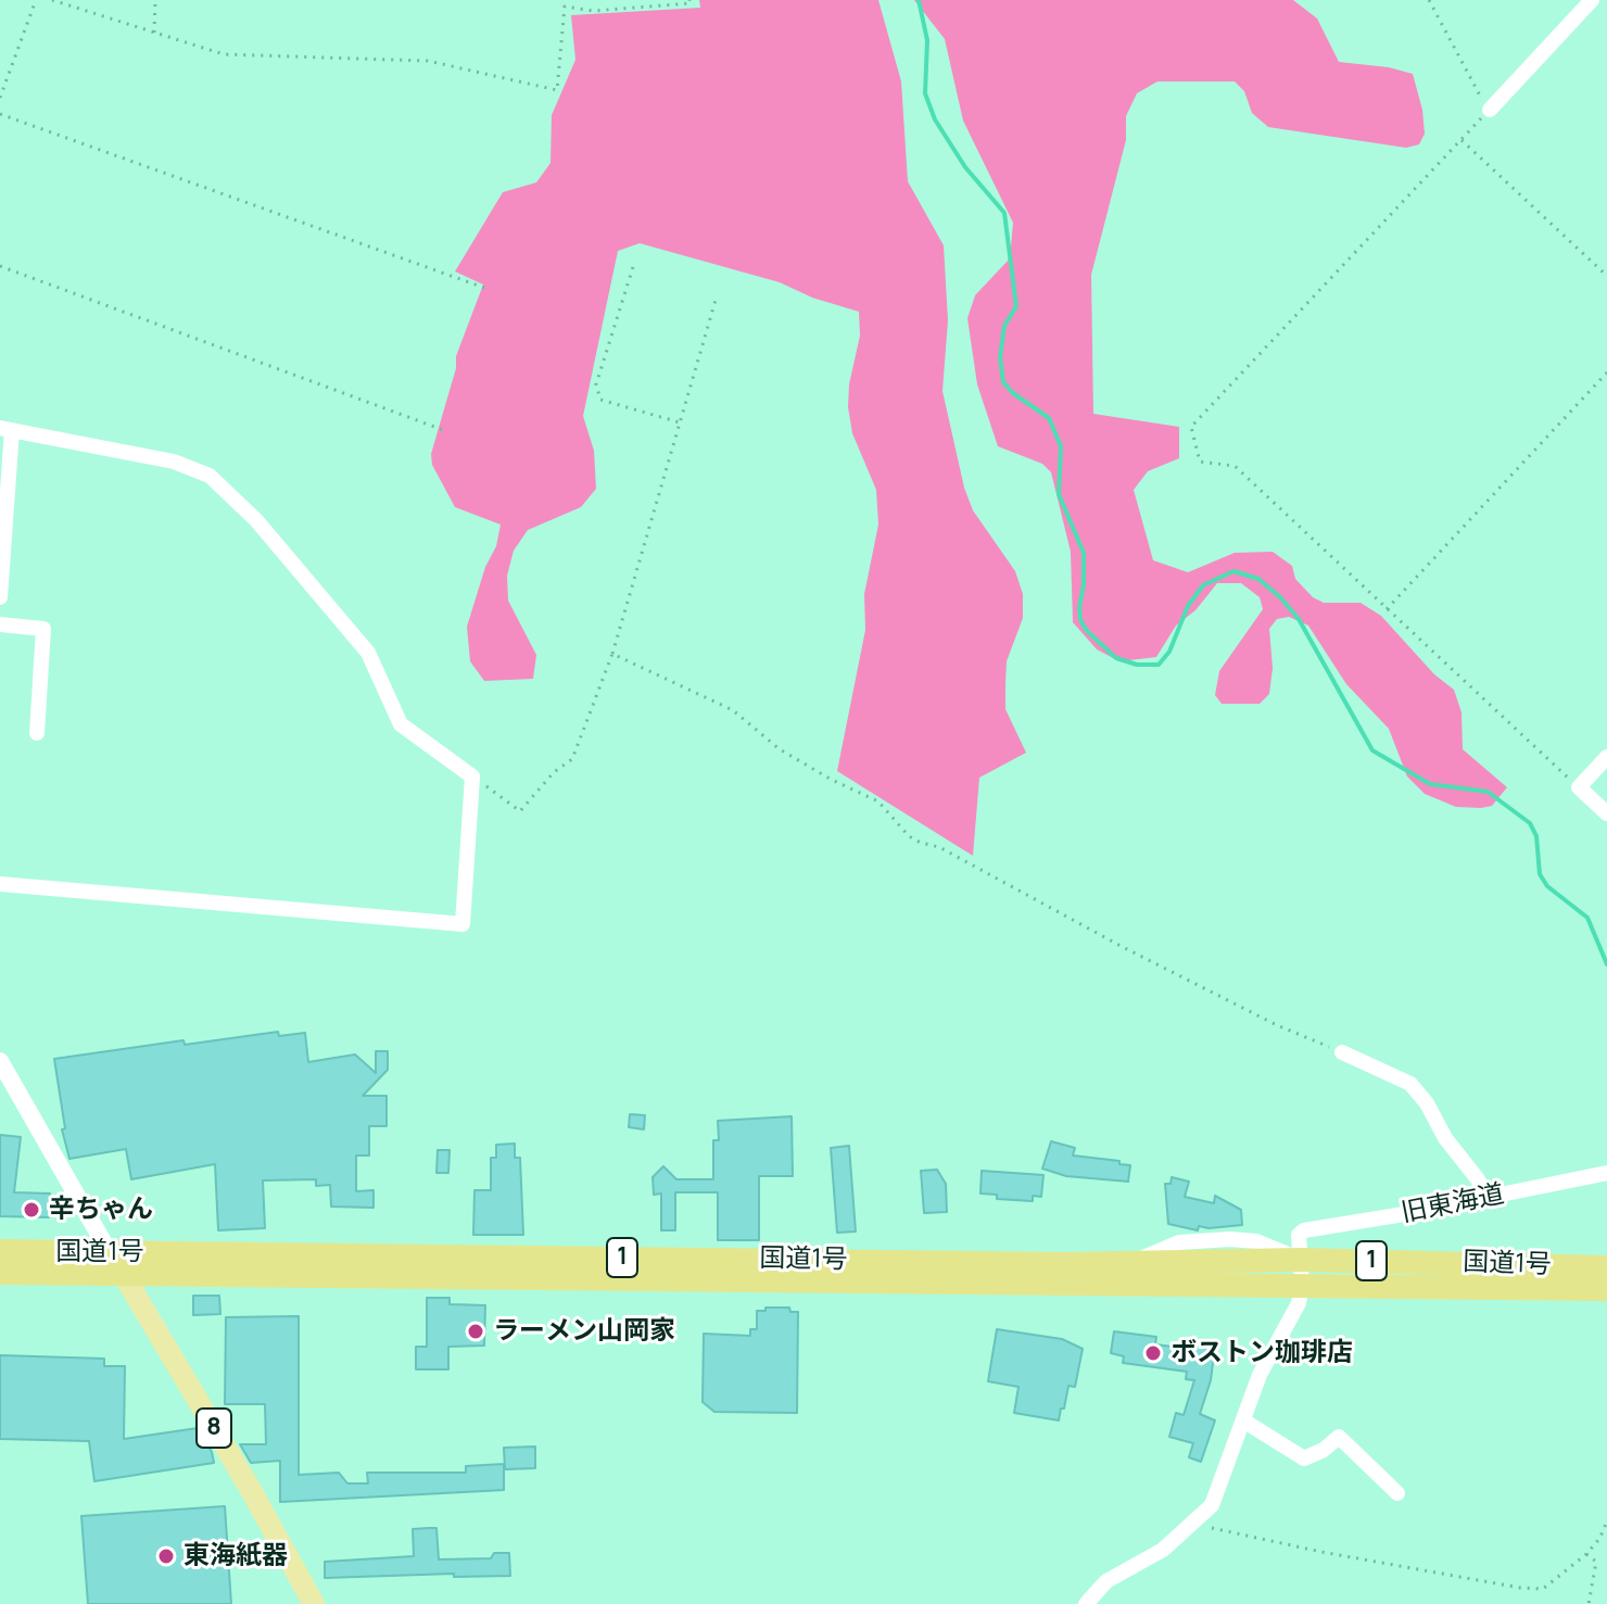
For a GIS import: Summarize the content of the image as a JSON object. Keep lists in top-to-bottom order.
{
  "streets": {
    "highway": ["国道1号", "1"],
    "main road": ["8"],
    "street": ["旧東海道"]
  },
  "crossings": [
    ["旧東海道", "国道1号"],
    ["国道1号", "8"]
  ],
  "places": [
    "辛ちゃん",
    "ラーメン山岡家",
    "ボストン珈琲店",
    "東海紙器"
  ]
}
